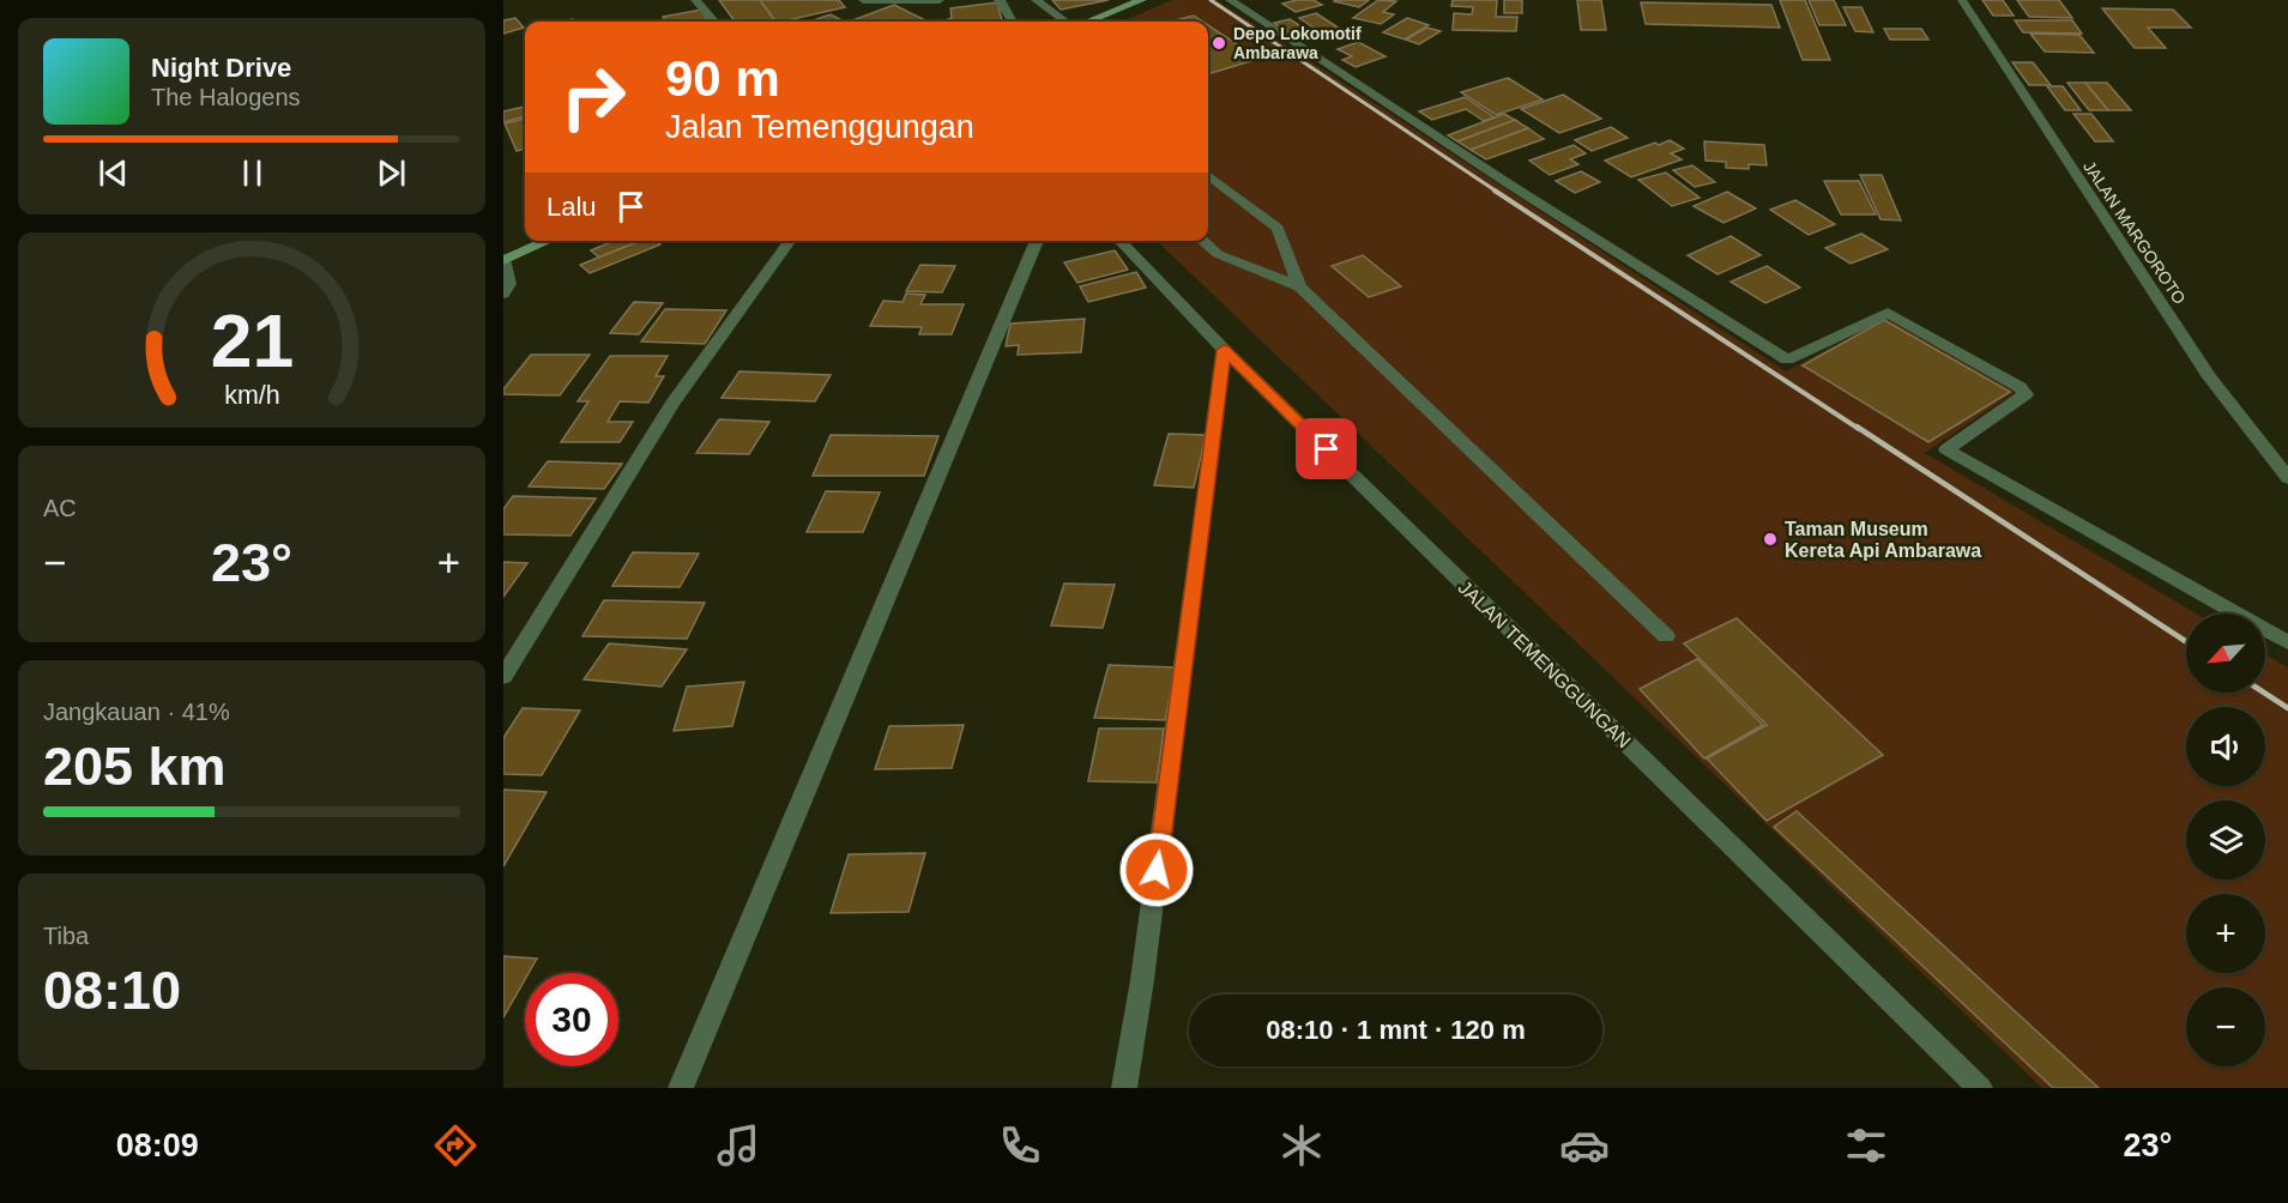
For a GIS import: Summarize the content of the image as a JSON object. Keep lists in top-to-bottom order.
{
  "streets": {
    "street": ["JALAN MARGOROTO", "JALAN TEMENGGUNGAN"]
  },
  "places": ["Depo Lokomotif Ambarawa", "Taman Museum Kereta Api Ambarawa"],
  "north": "bottom left",
  "page": {
    "turn": ["90 m", "Jalan Temenggungan"],
    "song": ["Night Drive", "The Halogens"],
    "then": "Lalu",
    "tile": [
      "AC",
      ["Jangkauan · 41%", "205 km"],
      ["Tiba", "08:10"]
    ],
    "heat": ["−", "23°", "+"],
    "map_buttons": ["+", "−"],
    "limit": "30",
    "trip": "08:10 · 1 mnt · 120 m",
    "tabs": ["08:09", "23°"],
    "gauge": ["21", "km/h"]
  }
}
